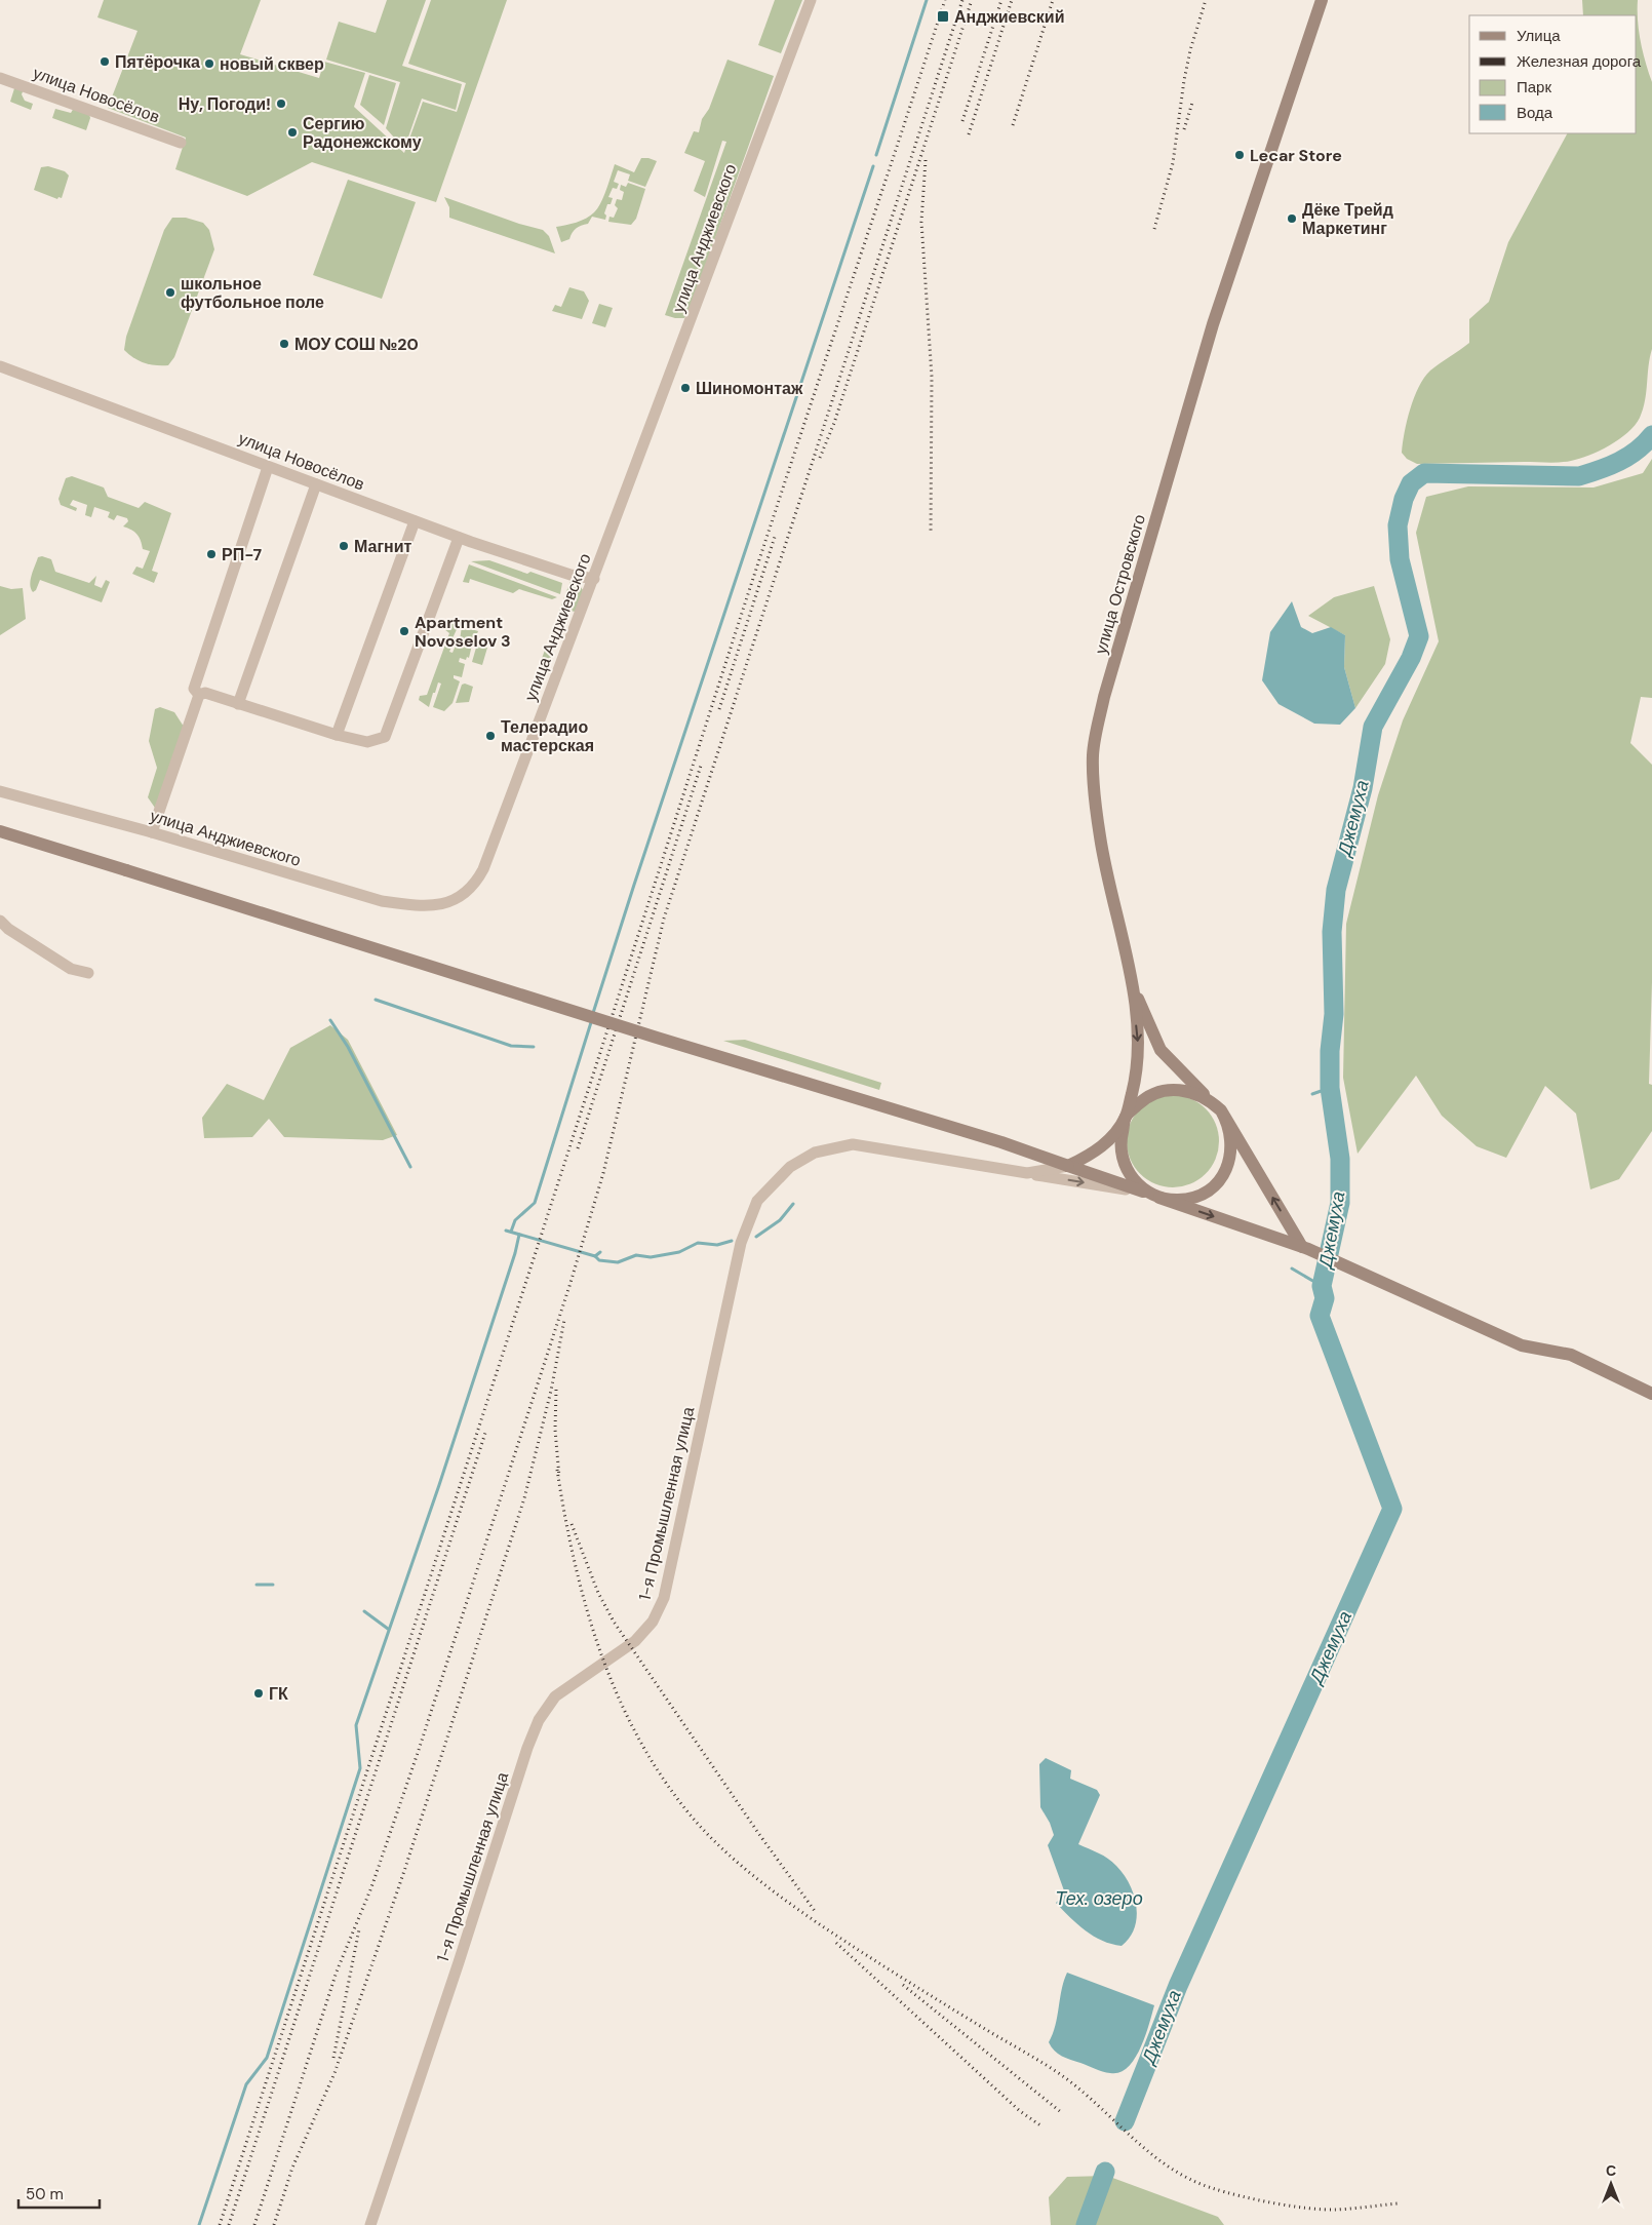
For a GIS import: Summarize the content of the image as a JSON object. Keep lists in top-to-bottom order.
{
  "streets": {
    "street": [
      "улица Новосёлов",
      "улица Анджиевского",
      "улица Островского",
      "1-я Промышленная улица"
    ]
  },
  "crossings": [
    ["улица Новосёлов", "улица Анджиевского"],
    ["улица Островского", "1-я Промышленная улица"]
  ],
  "water": ["Джемуха", "Тех. озеро"],
  "places": {
    "transit": ["Анджиевский"],
    "other": [
      "Пятёрочка",
      "новый сквер",
      "Ну, Погоди!",
      "Сергию Радонежскому",
      "Lecar Store",
      "Дёке Трейд Маркетинг",
      "школьное футбольное поле",
      "МОУ СОШ №20",
      "Шиномонтаж",
      "Магнит",
      "РП-7",
      "Apartment Novoselov 3",
      "Телерадио мастерская",
      "ГК"
    ]
  },
  "legend": [
    "Улица",
    "Железная дорога",
    "Парк",
    "Вода"
  ],
  "scale_bar": "50 m",
  "north": "top"
}
